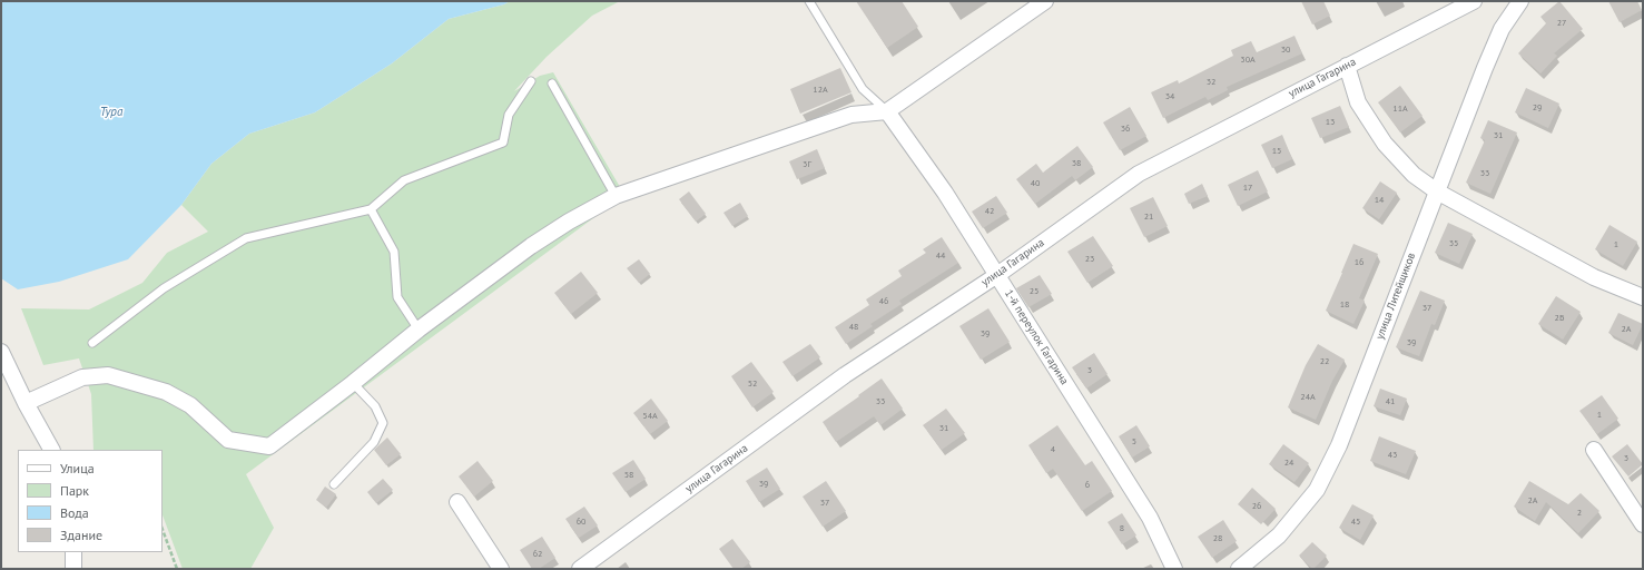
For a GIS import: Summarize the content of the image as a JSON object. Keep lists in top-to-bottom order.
{
  "streets": {
    "street": ["улица Гагарина", "улица Литейщиков", "1-й переулок Гагарина"]
  },
  "crossings": [
    ["улица Гагарина", "1-й переулок Гагарина"]
  ],
  "water": ["Тура"],
  "house_numbers": [
    "27",
    "30",
    "30А",
    "32",
    "12А",
    "34",
    "29",
    "11А",
    "13",
    "36",
    "31",
    "15",
    "38",
    "3Г",
    "33",
    "40",
    "17",
    "14",
    "42",
    "21",
    "35",
    "1",
    "44",
    "23",
    "16",
    "25",
    "46",
    "18",
    "37",
    "2Б",
    "48",
    "2А",
    "39",
    "39",
    "22",
    "3",
    "52",
    "24А",
    "33",
    "41",
    "1",
    "54А",
    "31",
    "5",
    "4",
    "43",
    "3",
    "24",
    "58",
    "39",
    "6",
    "2А",
    "37",
    "26",
    "2",
    "60",
    "45",
    "8",
    "28",
    "62"
  ],
  "legend": [
    "Улица",
    "Парк",
    "Вода",
    "Здание"
  ]
}
